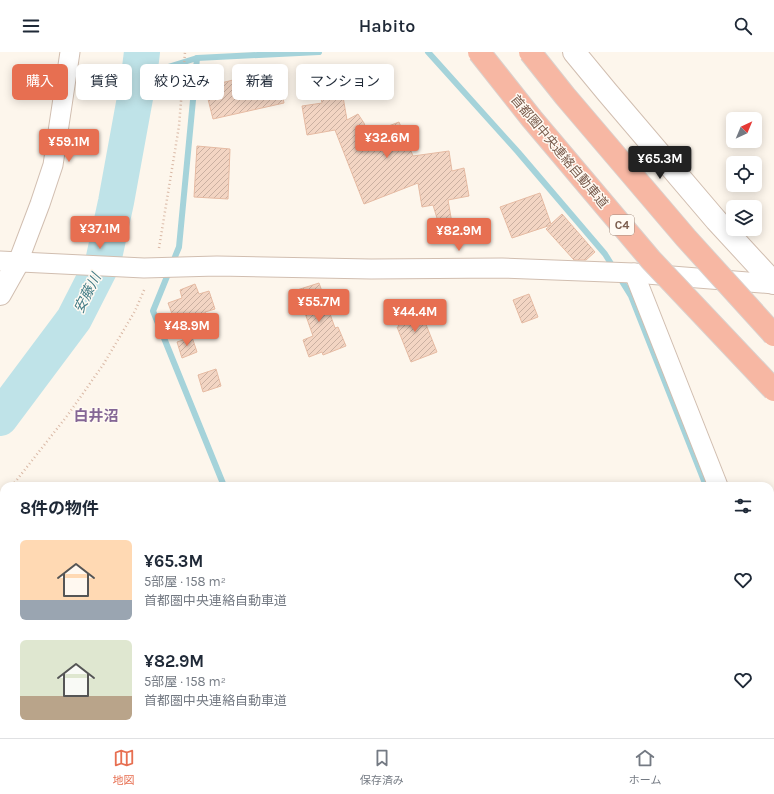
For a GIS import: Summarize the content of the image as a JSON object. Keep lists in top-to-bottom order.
{
  "streets": {
    "highway": ["首都圏中央連絡自動車道", "C4"]
  },
  "districts": ["白井沼"],
  "water": ["安藤川"],
  "north": "top right",
  "page": {
    "header": "Habito",
    "chip": [
      "購入",
      "賃貸",
      "絞り込み",
      "新着",
      "マンション"
    ],
    "price": [
      "¥32.6M",
      "¥59.1M",
      "¥65.3M",
      "¥37.1M",
      "¥82.9M",
      "¥55.7M",
      "¥44.4M",
      "¥48.9M"
    ],
    "heading": "8件の物件",
    "list": [
      {
        "name": "¥65.3M",
        "note": "5部屋 · 158 m² · 首都圏中央連絡自動車道"
      },
      {
        "name": "¥82.9M",
        "note": "5部屋 · 158 m² · 首都圏中央連絡自動車道"
      }
    ],
    "tabs": ["地図", "保存済み", "ホーム"]
  }
}
